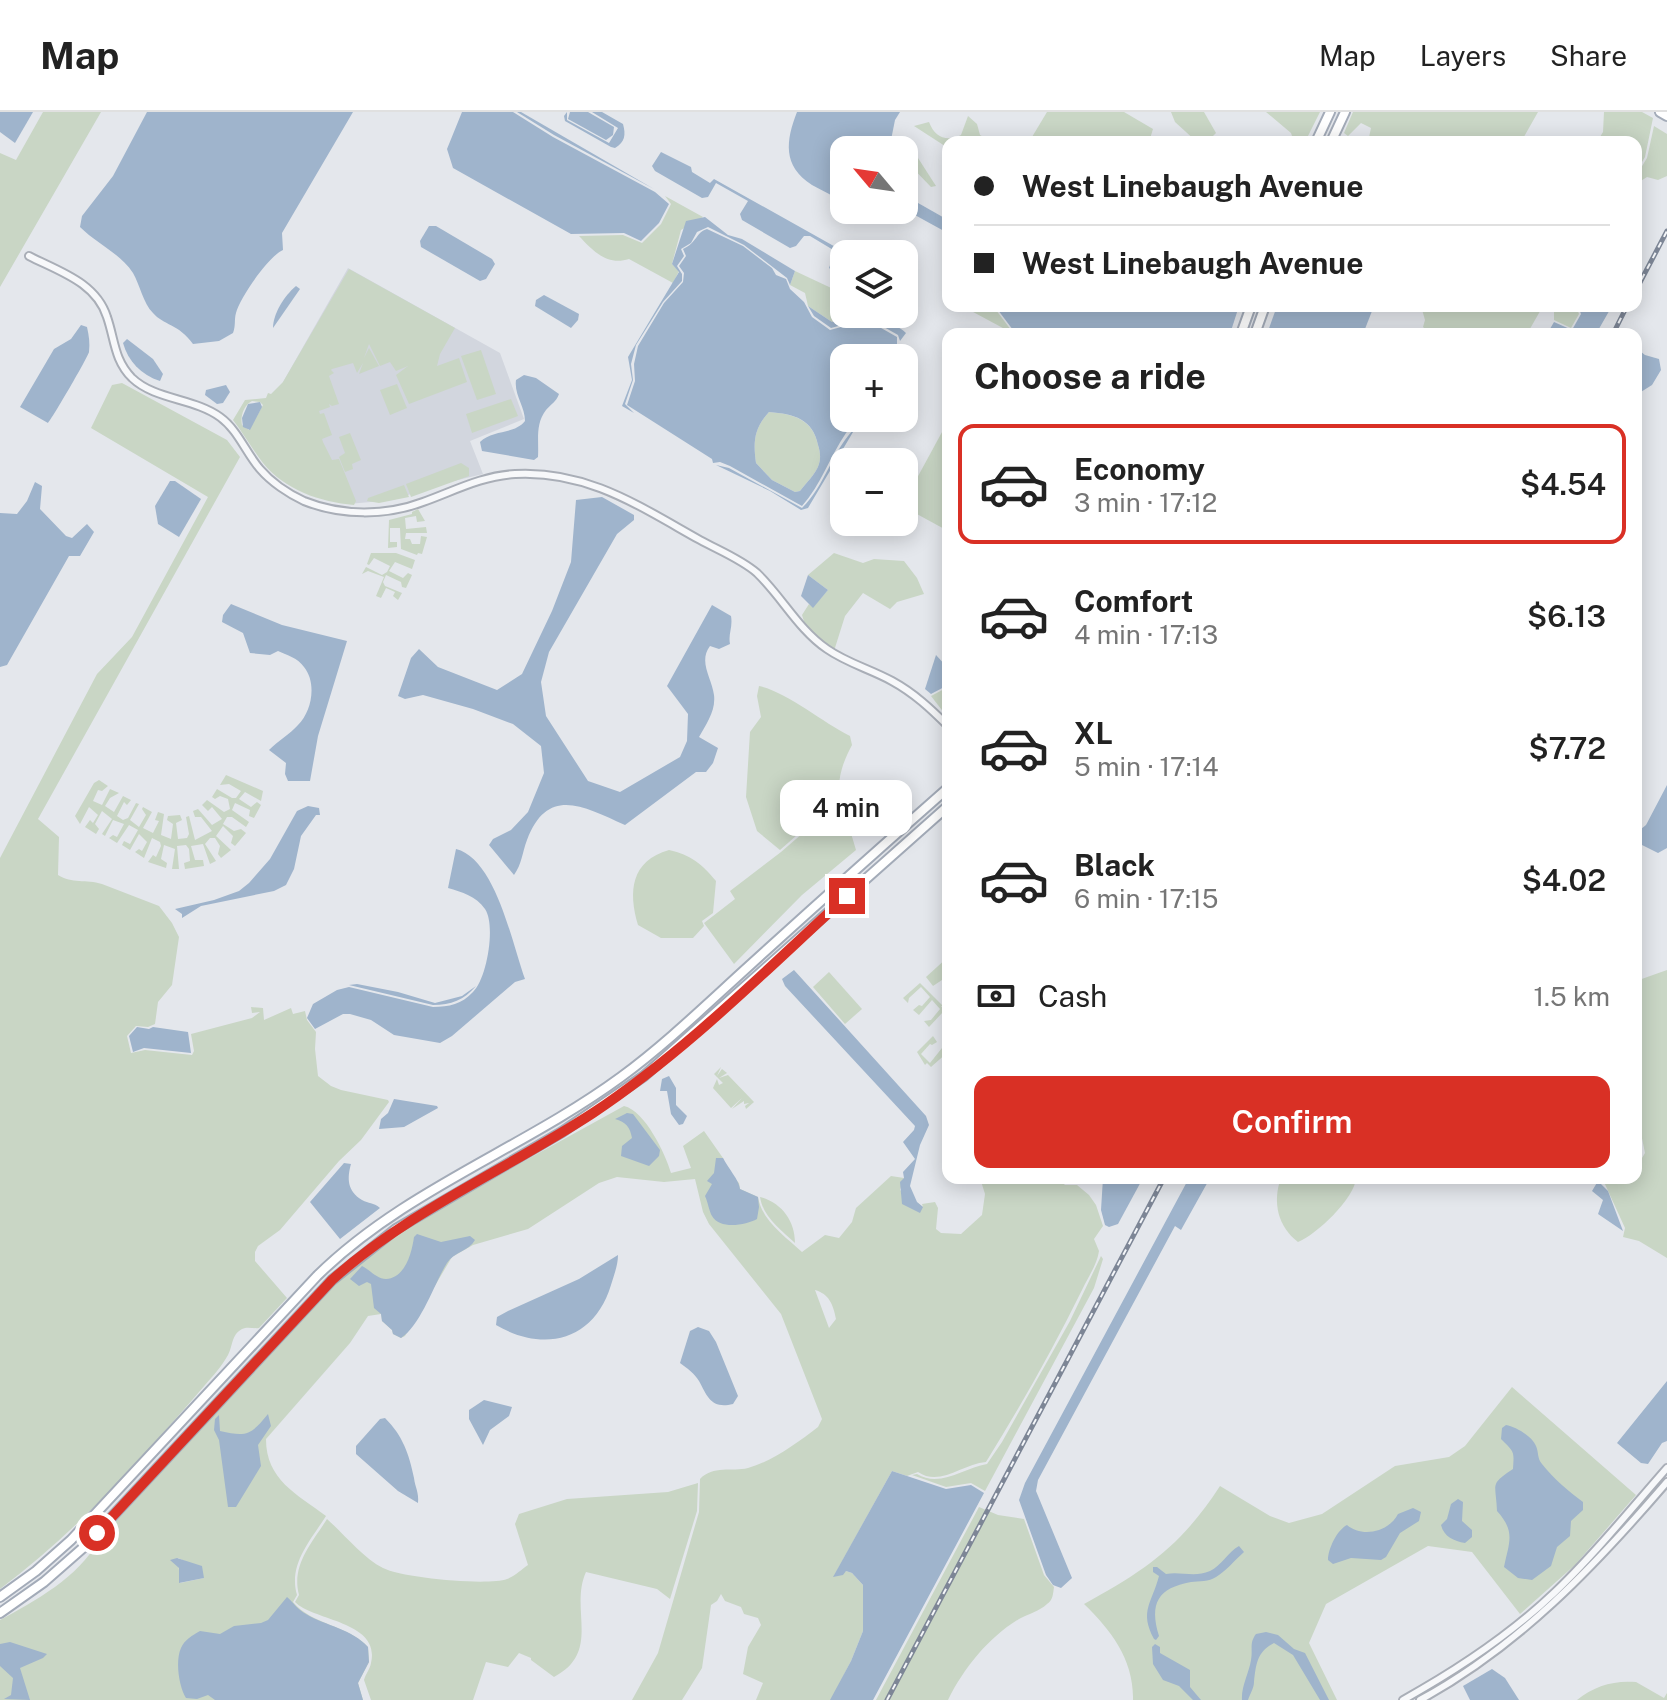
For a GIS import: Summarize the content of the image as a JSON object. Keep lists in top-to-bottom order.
{
  "north": "top left",
  "page": {
    "header": "Map",
    "nav": ["Map", "Layers", "Share"],
    "map_buttons": ["+", "−"],
    "banner": ["West Linebaugh Avenue", "West Linebaugh Avenue"],
    "heading": "Choose a ride",
    "list": [
      {
        "name": "Economy",
        "note": "3 min · 17:12",
        "value": "$4.54"
      },
      {
        "name": "Comfort",
        "note": "4 min · 17:13",
        "value": "$6.13"
      },
      {
        "name": "XL",
        "note": "5 min · 17:14",
        "value": "$7.72"
      },
      {
        "name": "Black",
        "note": "6 min · 17:15",
        "value": "$4.02"
      }
    ],
    "bubble": "4 min",
    "pay": ["Cash", "1.5 km"],
    "buttons": "Confirm"
  }
}
